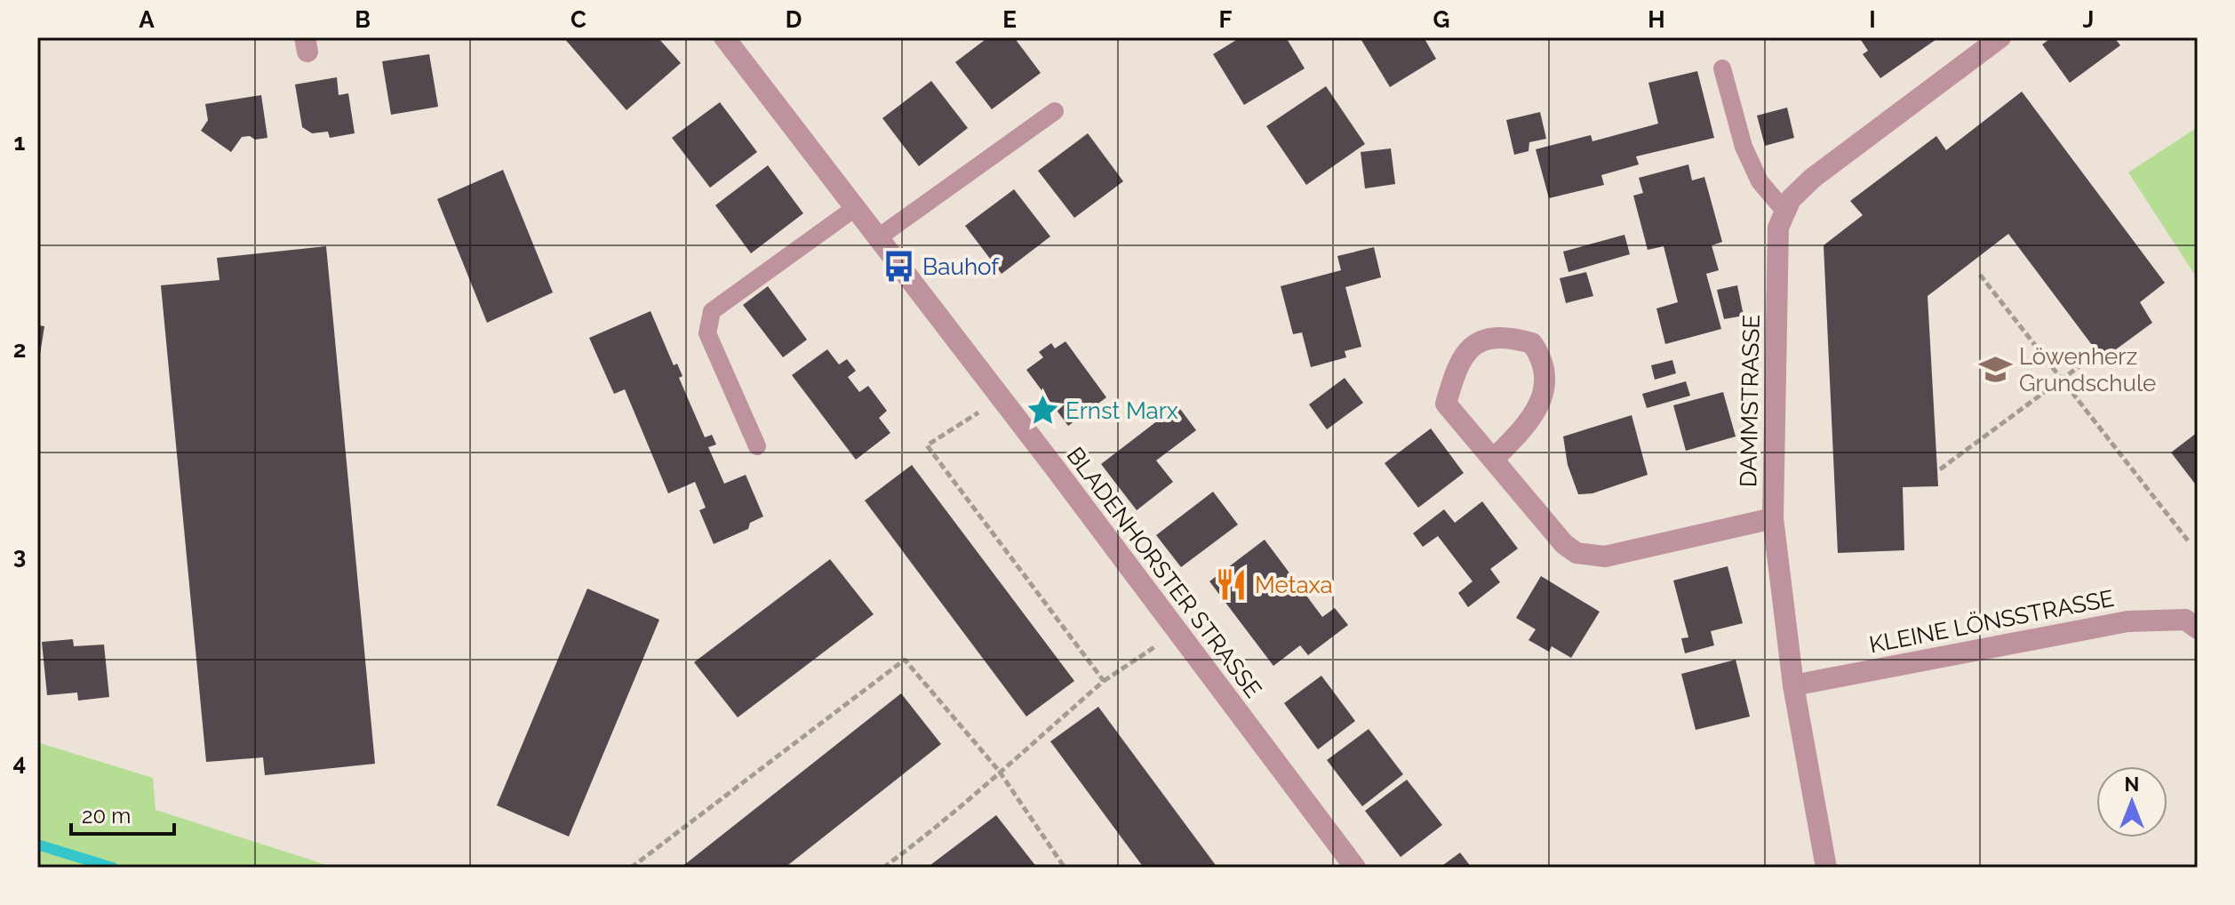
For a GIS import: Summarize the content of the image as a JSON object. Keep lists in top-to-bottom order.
{
  "streets": {
    "street": ["DAMMSTRASSE", "BLADENHORSTER STRASSE", "KLEINE LÖNSSTRASSE"]
  },
  "crossings": [
    ["DAMMSTRASSE", "KLEINE LÖNSSTRASSE"]
  ],
  "places": {
    "bus stop": ["Bauhof"],
    "school or university": ["Löwenherz Grundschule"],
    "place": ["Ernst Marx"],
    "restaurant": ["Metaxa"]
  },
  "scale_bar": "20 m",
  "north": "top",
  "grid": {
    "columns": [
      "A",
      "B",
      "C",
      "D",
      "E",
      "F",
      "G",
      "H",
      "I",
      "J"
    ],
    "rows": [
      "1",
      "2",
      "3",
      "4"
    ]
  }
}
